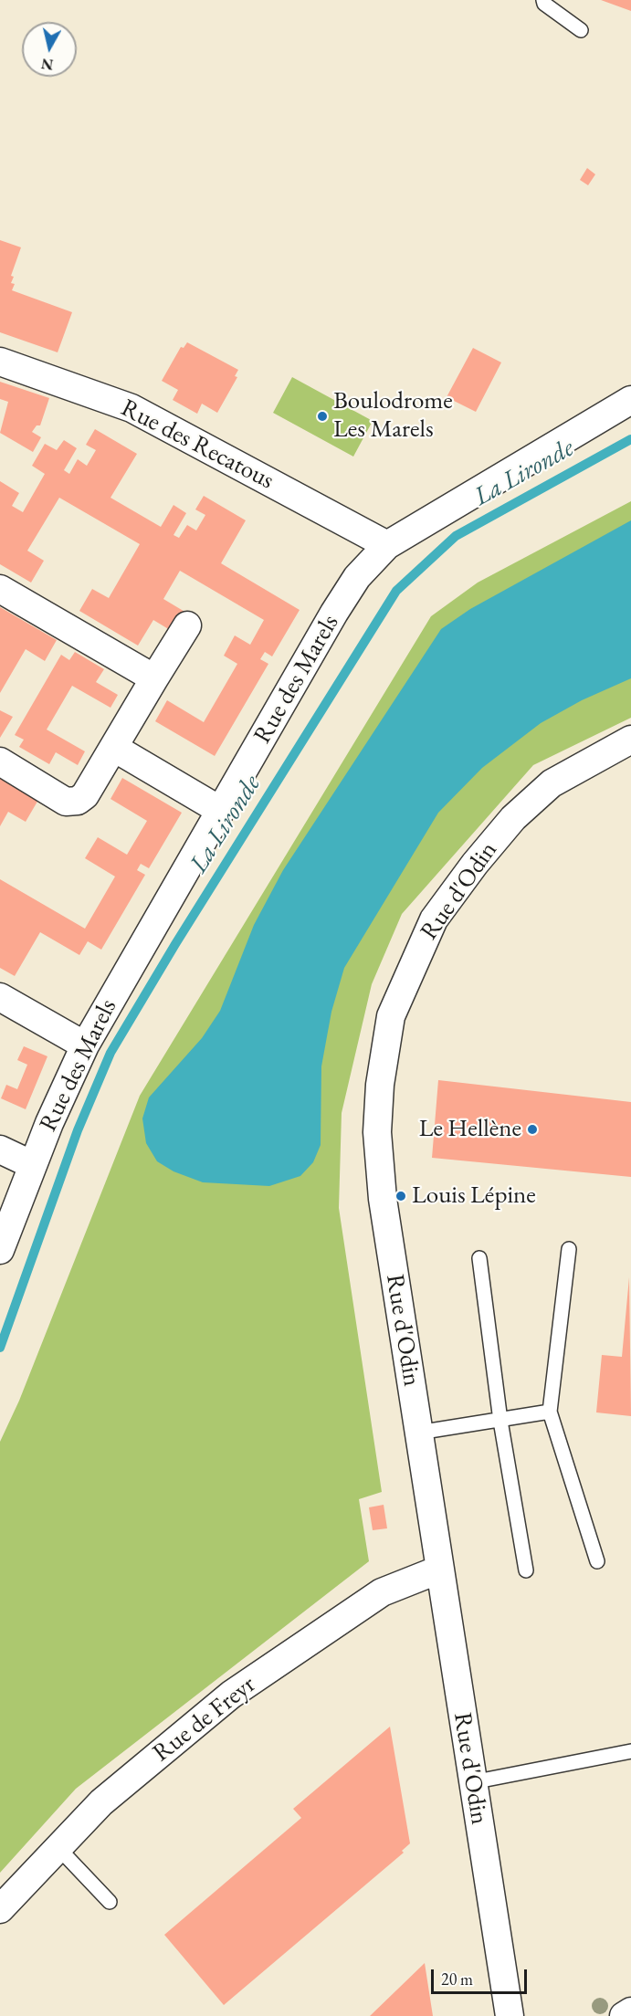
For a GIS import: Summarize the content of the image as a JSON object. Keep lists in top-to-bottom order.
{
  "streets": {
    "street": [
      "Rue des Recatous",
      "Rue des Marels",
      "Rue d'Odin",
      "Rue de Freyr"
    ]
  },
  "crossings": [
    ["Rue des Recatous", "Rue des Marels"],
    ["Rue d'Odin", "Rue de Freyr"]
  ],
  "water": ["La Lironde"],
  "places": ["Boulodrome Les Marels", "Le Hellène", "Louis Lépine"],
  "scale_bar": "20 m",
  "north": "bottom"
}
